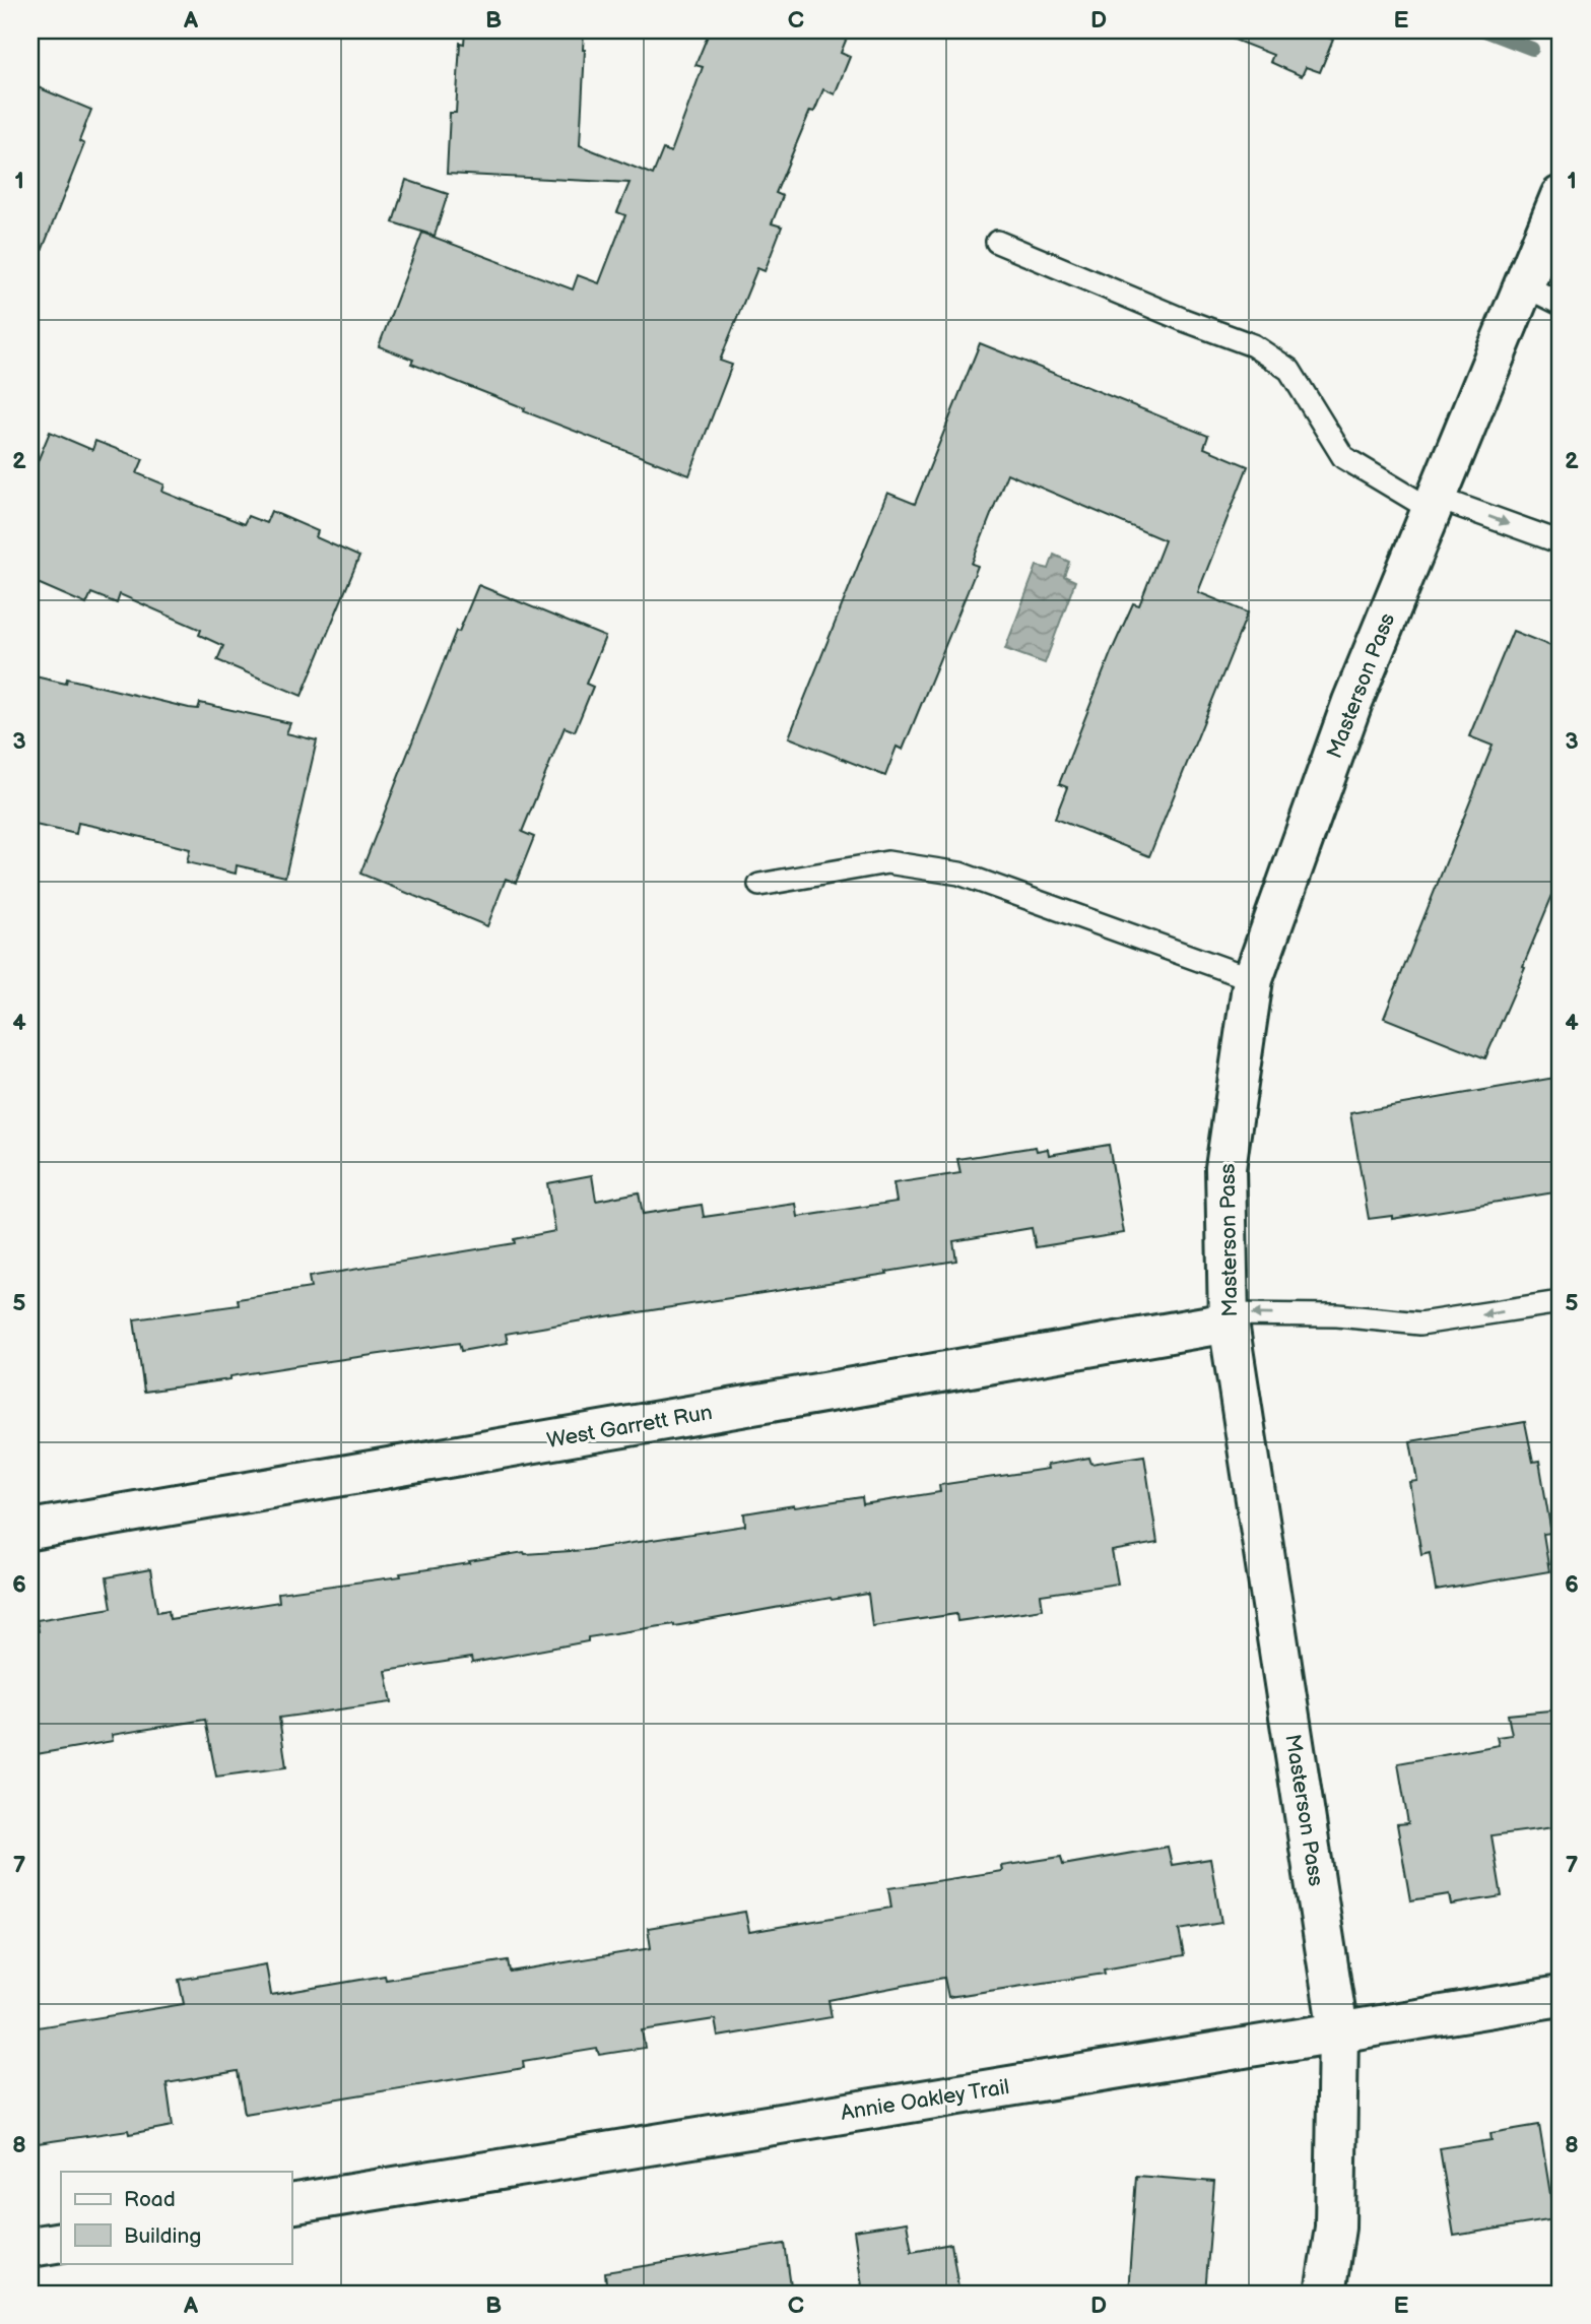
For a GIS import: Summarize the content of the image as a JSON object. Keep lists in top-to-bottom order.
{
  "streets": {
    "street": ["Masterson Pass", "West Garrett Run", "Annie Oakley Trail"]
  },
  "crossings": [
    ["Masterson Pass", "West Garrett Run"],
    ["Masterson Pass", "Annie Oakley Trail"]
  ],
  "legend": ["Road", "Building"],
  "grid": {
    "columns": [
      "A",
      "B",
      "C",
      "D",
      "E"
    ],
    "rows": [
      "1",
      "2",
      "3",
      "4",
      "5",
      "6",
      "7",
      "8"
    ]
  }
}
